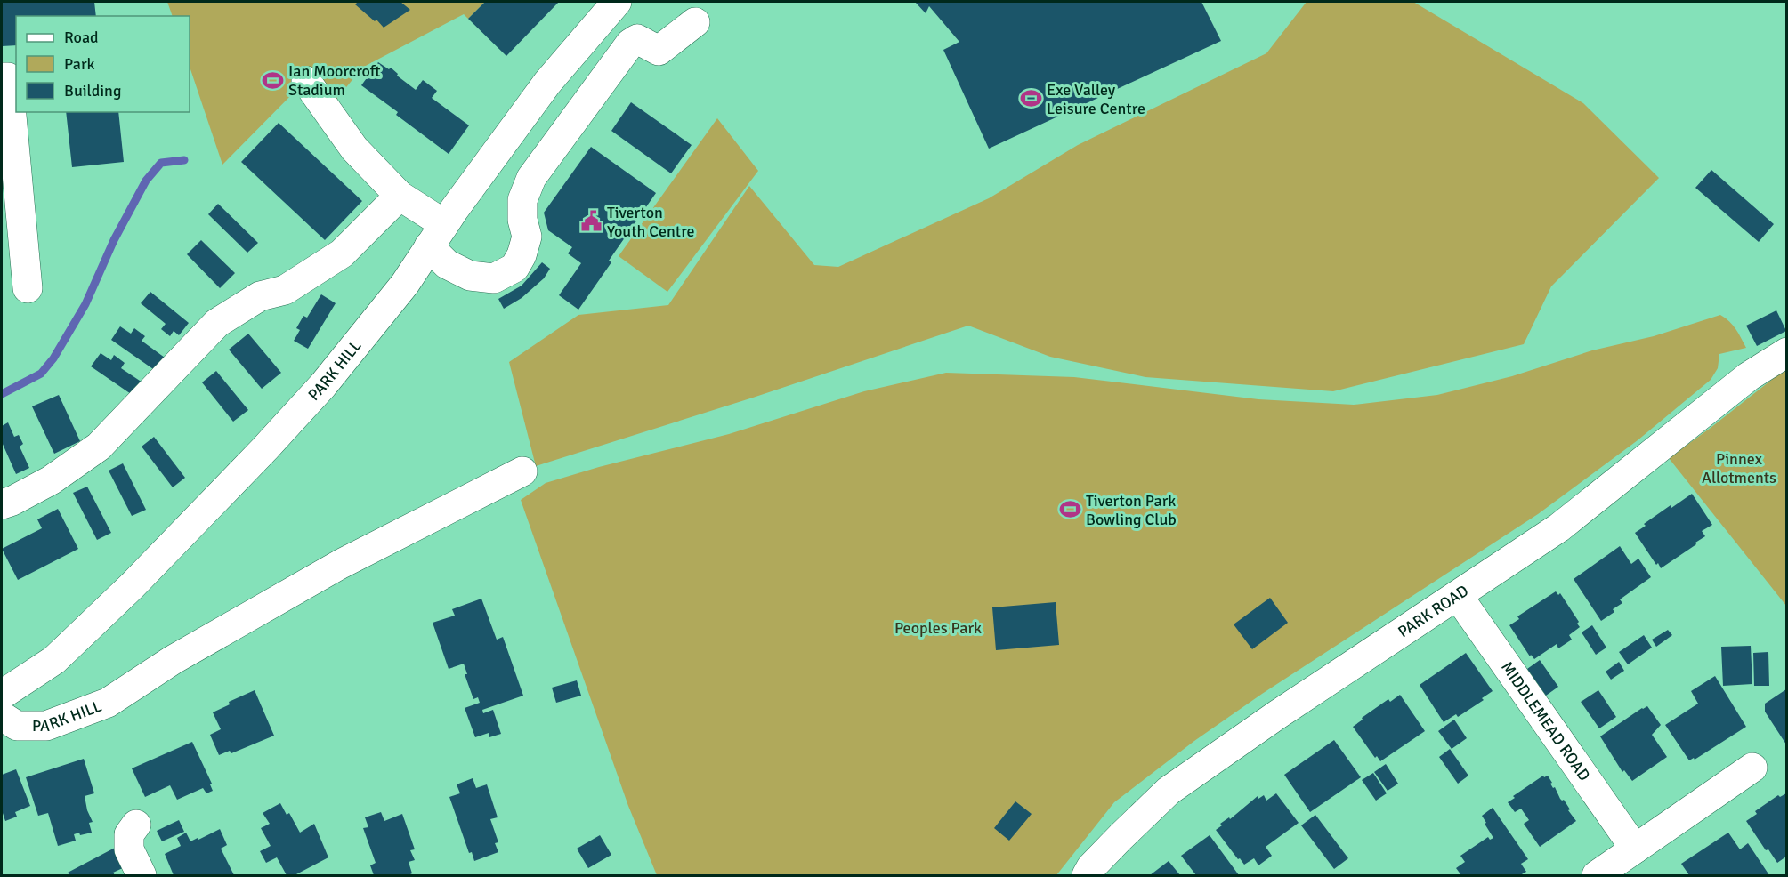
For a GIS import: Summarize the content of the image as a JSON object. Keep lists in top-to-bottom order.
{
  "streets": {
    "street": ["PARK HILL", "PARK ROAD", "MIDDLEMEAD ROAD"]
  },
  "crossings": [
    ["PARK ROAD", "MIDDLEMEAD ROAD"]
  ],
  "parks": ["Pinnex Allotments", "Peoples Park"],
  "places": {
    "sports": ["Ian Moorcroft Stadium", "Exe Valley Leisure Centre", "Tiverton Park Bowling Club"],
    "public building": ["Tiverton Youth Centre"]
  },
  "legend": ["Road", "Park", "Building"]
}
